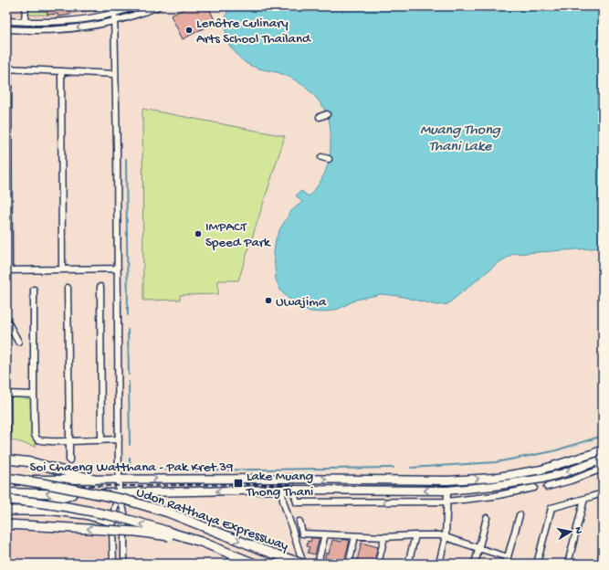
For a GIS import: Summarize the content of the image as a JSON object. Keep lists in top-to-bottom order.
{
  "streets": {
    "highway": ["Udon Ratthaya Expressway"],
    "main road": ["Soi Chaeng Watthana - Pak Kret 39"]
  },
  "crossings": [
    ["Soi Chaeng Watthana - Pak Kret 39", "Udon Ratthaya Expressway"]
  ],
  "water": ["Muang Thong Thani Lake"],
  "places": {
    "other": ["Lenôtre Culinary Arts School Thailand", "IMPACT Speed Park", "Uwajima"],
    "transit": ["Lake Muang Thong Thani"]
  },
  "north": "right"
}
